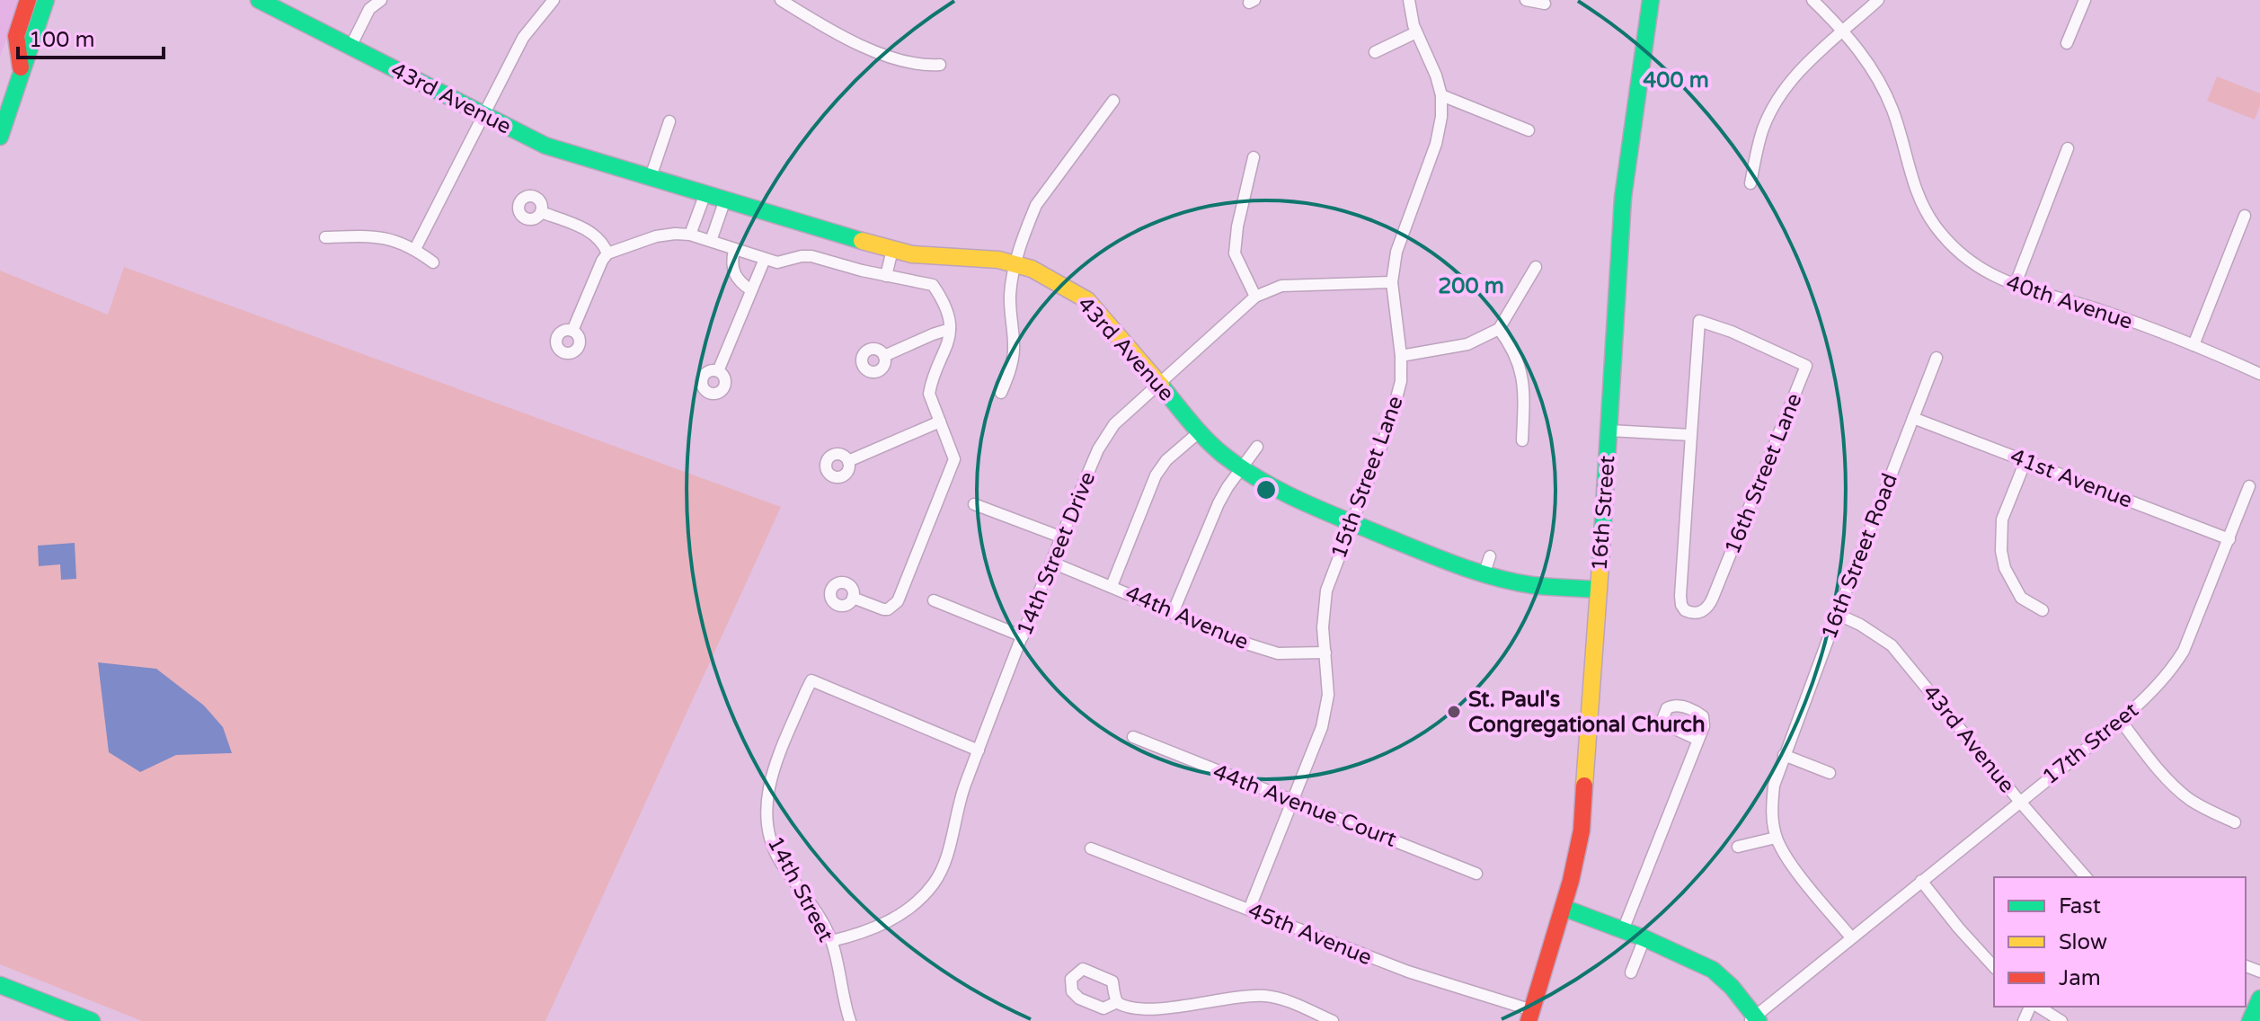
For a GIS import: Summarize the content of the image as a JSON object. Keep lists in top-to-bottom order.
{
  "streets": {
    "street": [
      "43rd Avenue",
      "40th Avenue",
      "16th Street Lane",
      "15th Street Lane",
      "41st Avenue",
      "16th Street",
      "14th Street Drive",
      "16th Street Road",
      "44th Avenue",
      "17th Street",
      "44th Avenue Court",
      "14th Street",
      "45th Avenue"
    ]
  },
  "crossings": [
    ["43rd Avenue", "15th Street Lane"],
    ["43rd Avenue", "16th Street"],
    ["43rd Avenue", "14th Street Drive"],
    ["43rd Avenue", "16th Street Road"],
    ["43rd Avenue", "17th Street"],
    ["15th Street Lane", "14th Street Drive"],
    ["15th Street Lane", "44th Avenue"],
    ["15th Street Lane", "44th Avenue Court"],
    ["15th Street Lane", "45th Avenue"],
    ["41st Avenue", "16th Street Road"],
    ["41st Avenue", "17th Street"],
    ["16th Street", "45th Avenue"],
    ["14th Street Drive", "44th Avenue"],
    ["14th Street Drive", "14th Street"],
    ["16th Street Road", "17th Street"]
  ],
  "places": ["St. Paul's Congregational Church"],
  "legend": ["Fast", "Slow", "Jam"],
  "scale_bar": "100 m",
  "rings": ["400 m", "200 m"]
}
